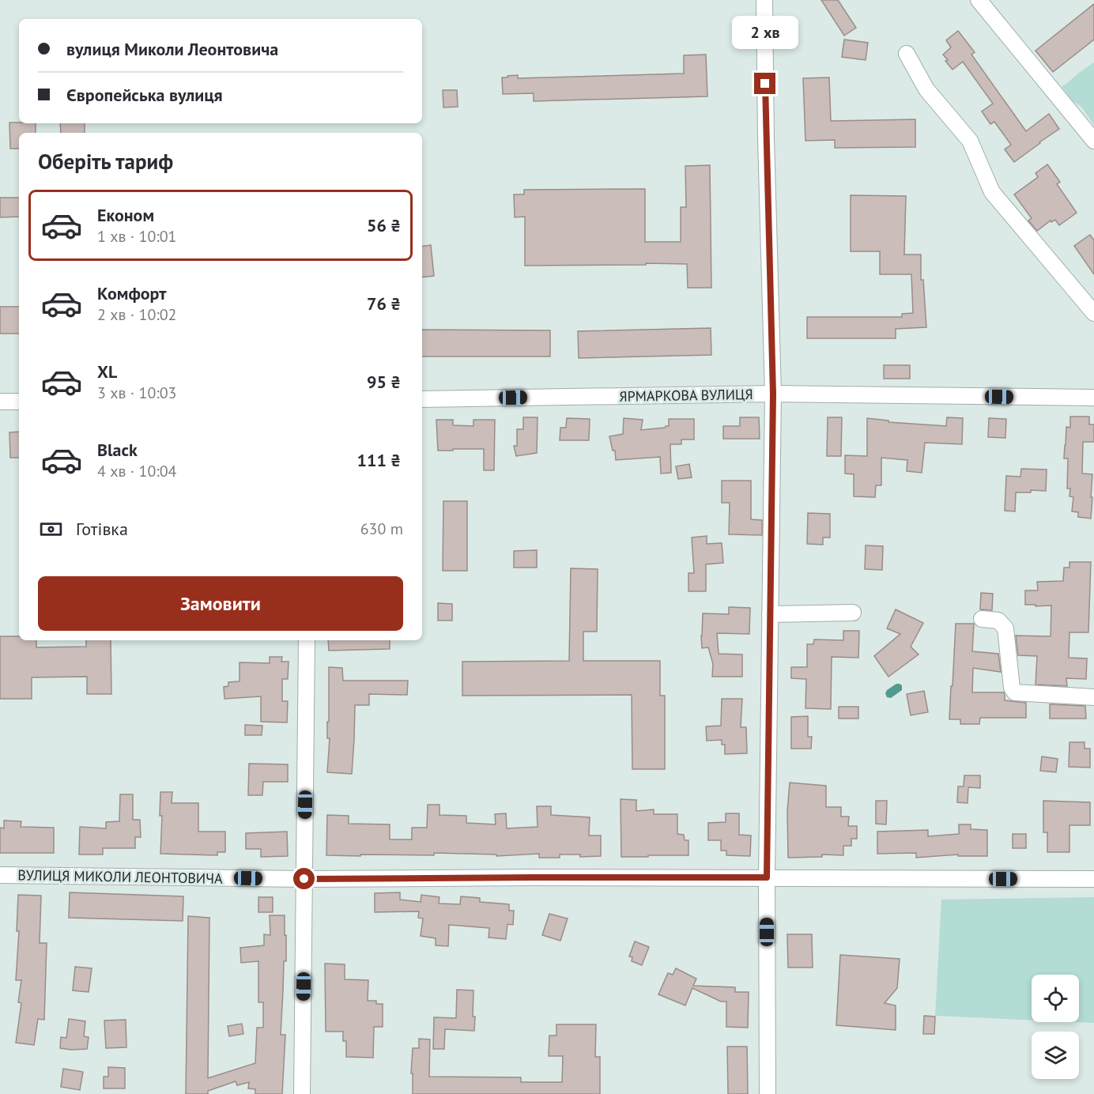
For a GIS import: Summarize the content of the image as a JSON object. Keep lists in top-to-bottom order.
{
  "streets": {
    "street": ["ЯРМАРКОВА ВУЛИЦЯ", "ВУЛИЦЯ МИКОЛИ ЛЕОНТОВИЧА"]
  },
  "page": {
    "bubble": "2 хв",
    "banner": ["вулиця Миколи Леонтовича", "Європейська вулиця"],
    "heading": "Оберіть тариф",
    "list": [
      {
        "name": "Економ",
        "note": "1 хв · 10:01",
        "value": "56 ₴"
      },
      {
        "name": "Комфорт",
        "note": "2 хв · 10:02",
        "value": "76 ₴"
      },
      {
        "name": "XL",
        "note": "3 хв · 10:03",
        "value": "95 ₴"
      },
      {
        "name": "Black",
        "note": "4 хв · 10:04",
        "value": "111 ₴"
      }
    ],
    "pay": ["Готівка", "630 m"],
    "buttons": "Замовити"
  }
}
